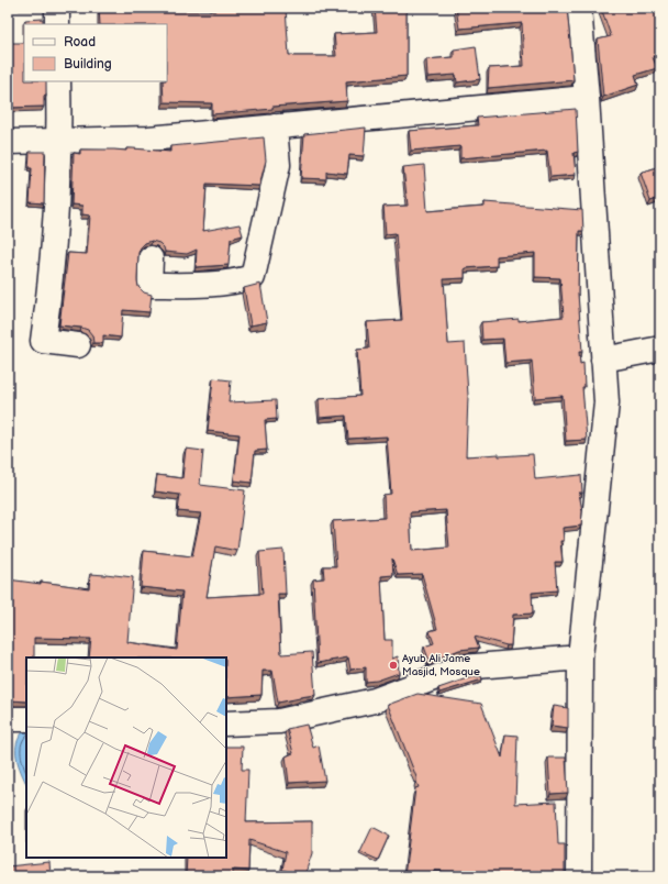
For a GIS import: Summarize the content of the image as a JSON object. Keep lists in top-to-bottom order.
{
  "places": ["Ayub Ali Jame Masjid, Mosque"],
  "legend": ["Road", "Building"]
}
